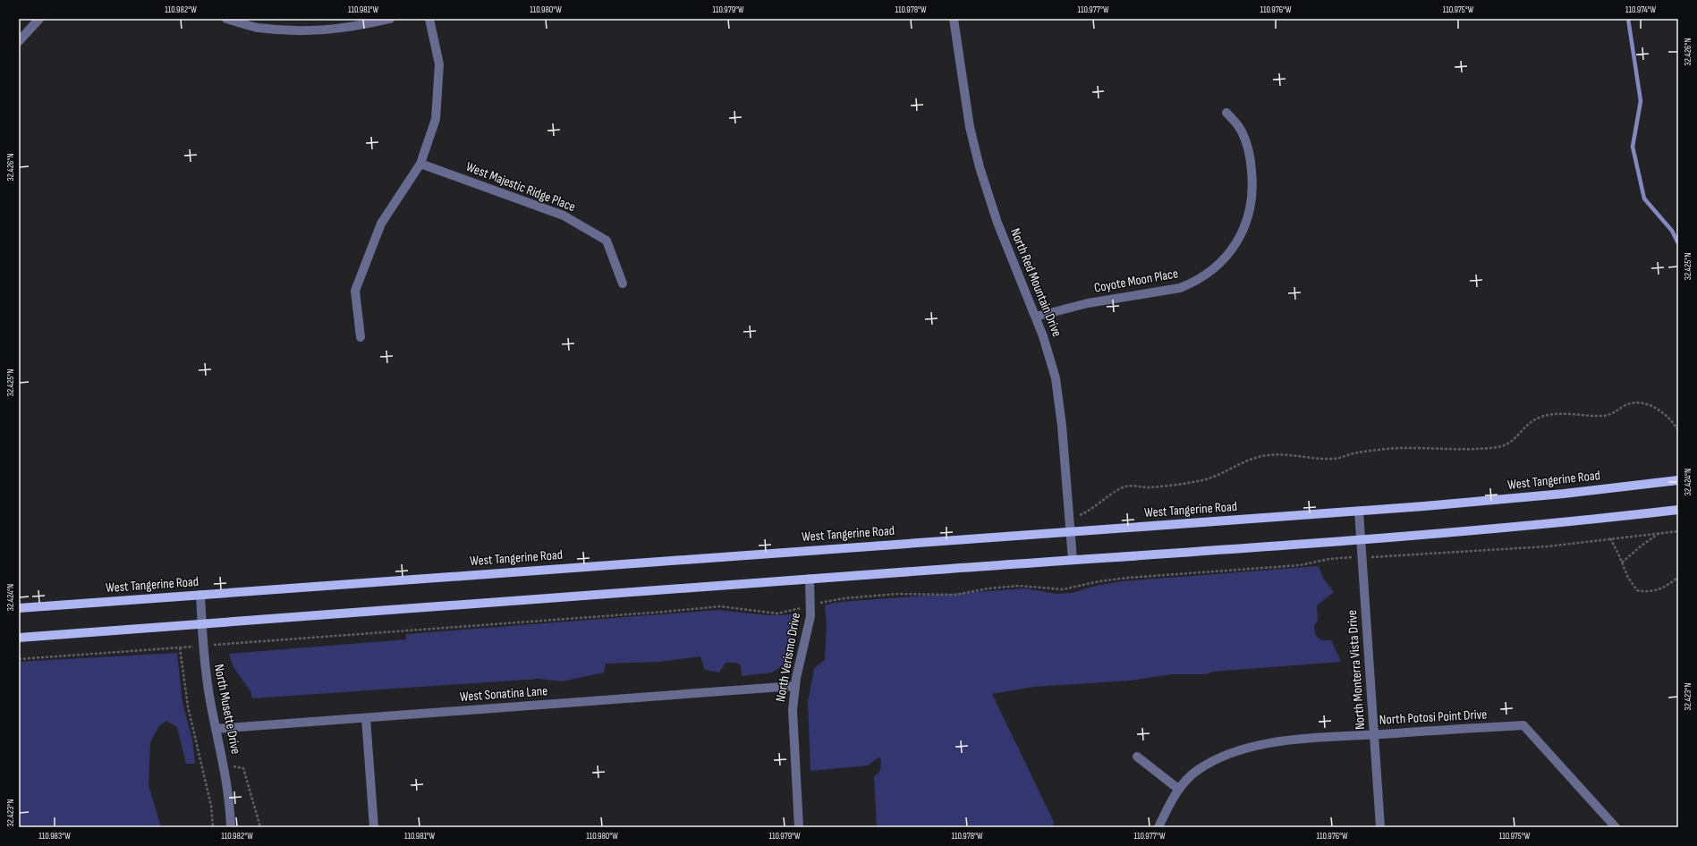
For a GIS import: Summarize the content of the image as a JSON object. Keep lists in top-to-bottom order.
{
  "streets": {
    "main road": ["West Tangerine Road"],
    "street": [
      "West Majestic Ridge Place",
      "Coyote Moon Place",
      "North Red Mountain Drive",
      "North Verismo Drive",
      "North Monterra Vista Drive",
      "West Sonatina Lane",
      "North Musette Drive",
      "North Potosi Point Drive"
    ]
  },
  "crossings": [
    ["Coyote Moon Place", "North Red Mountain Drive"],
    ["North Red Mountain Drive", "West Tangerine Road"],
    ["West Tangerine Road", "North Monterra Vista Drive"],
    ["West Tangerine Road", "North Musette Drive"],
    ["North Verismo Drive", "West Sonatina Lane"],
    ["North Monterra Vista Drive", "North Potosi Point Drive"],
    ["West Sonatina Lane", "North Musette Drive"]
  ],
  "coordinates": [
    "110.982°W",
    "110.981°W",
    "110.980°W",
    "110.979°W",
    "110.978°W",
    "110.977°W",
    "110.976°W",
    "110.975°W",
    "110.974°W",
    "32.426°N",
    "32.425°N",
    "32.424°N",
    "32.423°N",
    "110.983°W"
  ]
}
